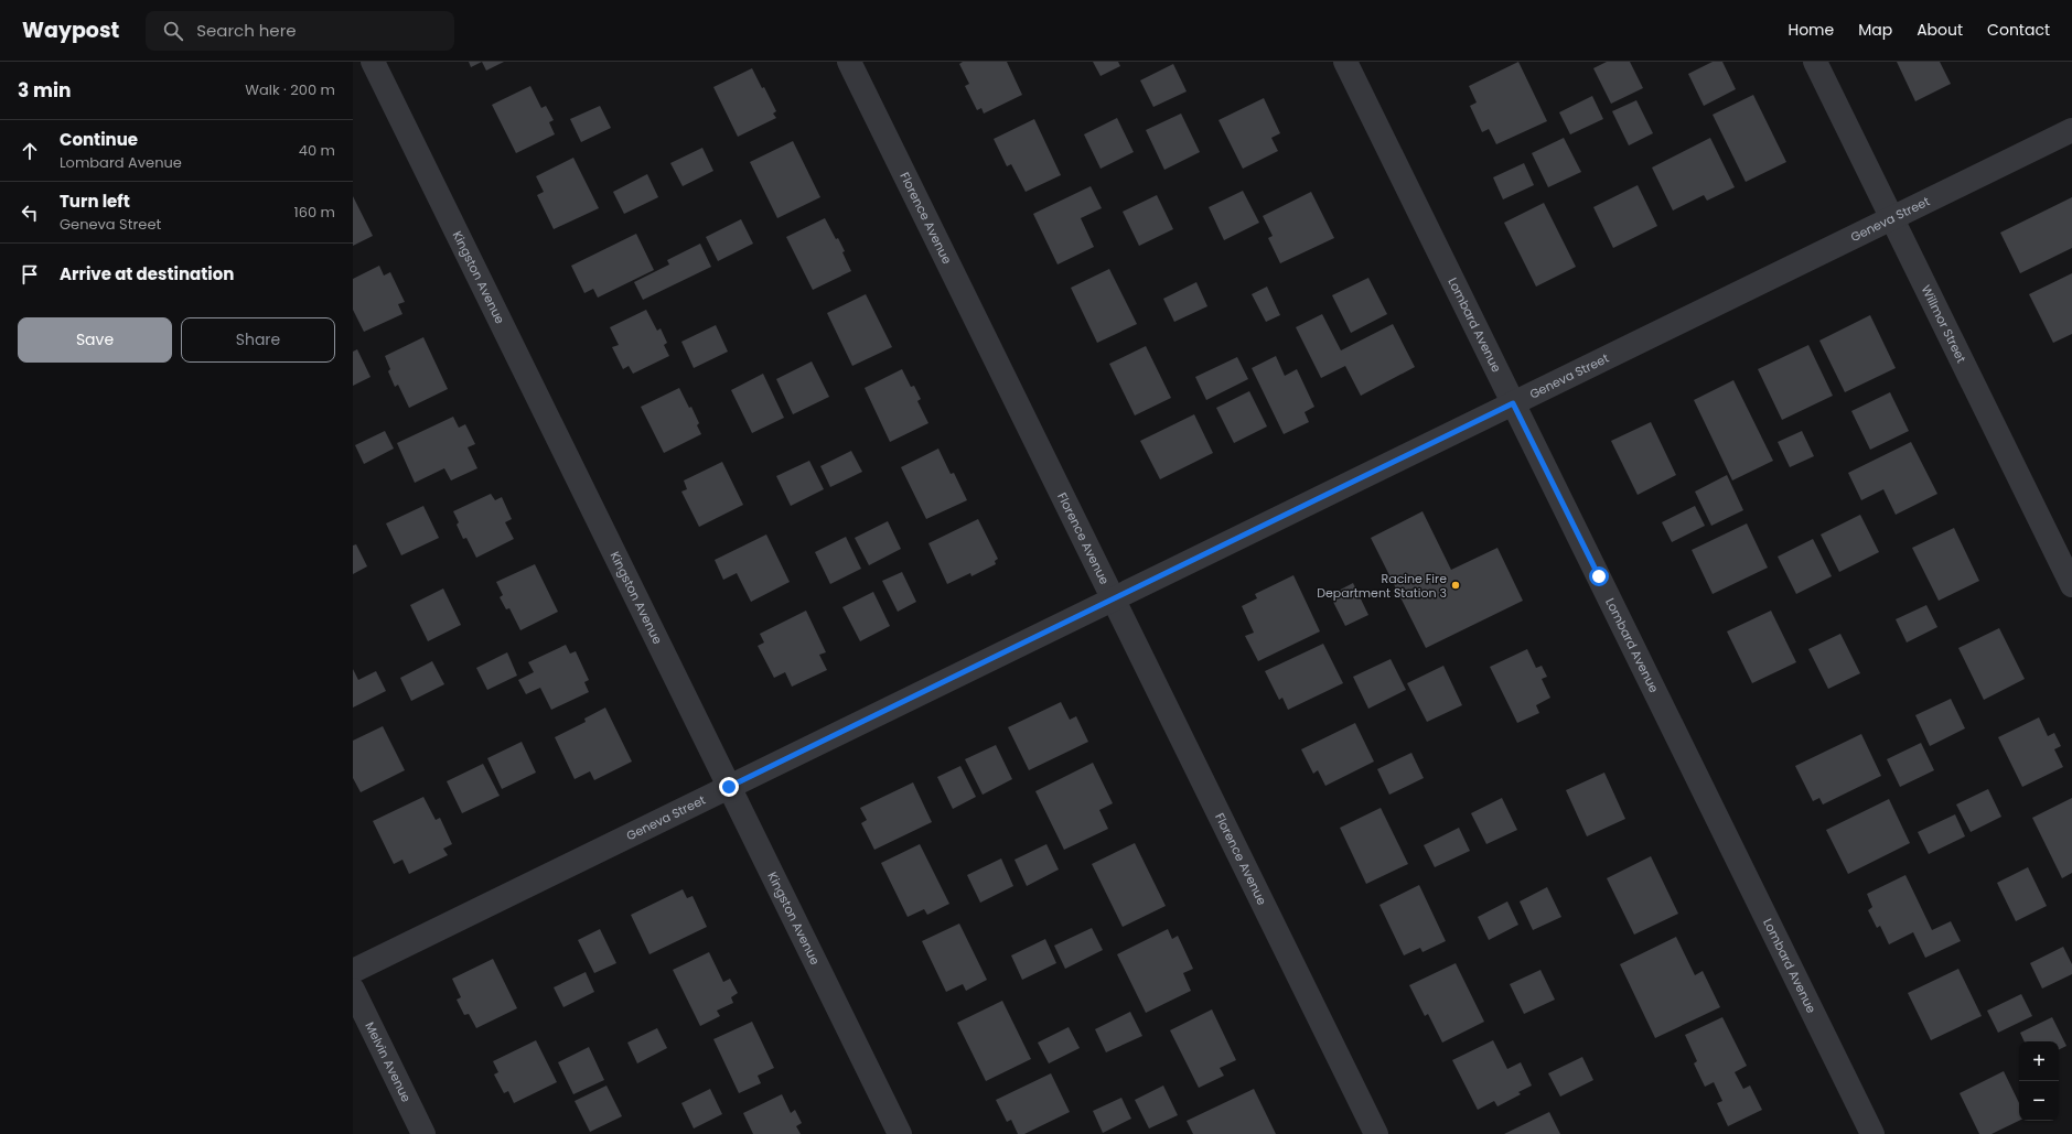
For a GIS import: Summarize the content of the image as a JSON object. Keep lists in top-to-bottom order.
{
  "streets": {
    "street": [
      "Florence Avenue",
      "Geneva Street",
      "Kingston Avenue",
      "Willmor Street",
      "Lombard Avenue",
      "Melvin Avenue"
    ]
  },
  "crossings": [
    ["Florence Avenue", "Geneva Street"],
    ["Geneva Street", "Kingston Avenue"],
    ["Geneva Street", "Willmor Street"],
    ["Geneva Street", "Lombard Avenue"]
  ],
  "places": ["Racine Fire Department Station 3"],
  "page": {
    "header": "Waypost",
    "search": "Search here",
    "nav": [
      "Home",
      "Map",
      "About",
      "Contact"
    ],
    "heading": ["3 min", "Walk · 200 m"],
    "list": [
      ["Continue", "Lombard Avenue", "40 m"],
      ["Turn left", "Geneva Street", "160 m"],
      "Arrive at destination"
    ],
    "buttons": ["Save", "Share"],
    "map_buttons": ["+", "−"]
  }
}
